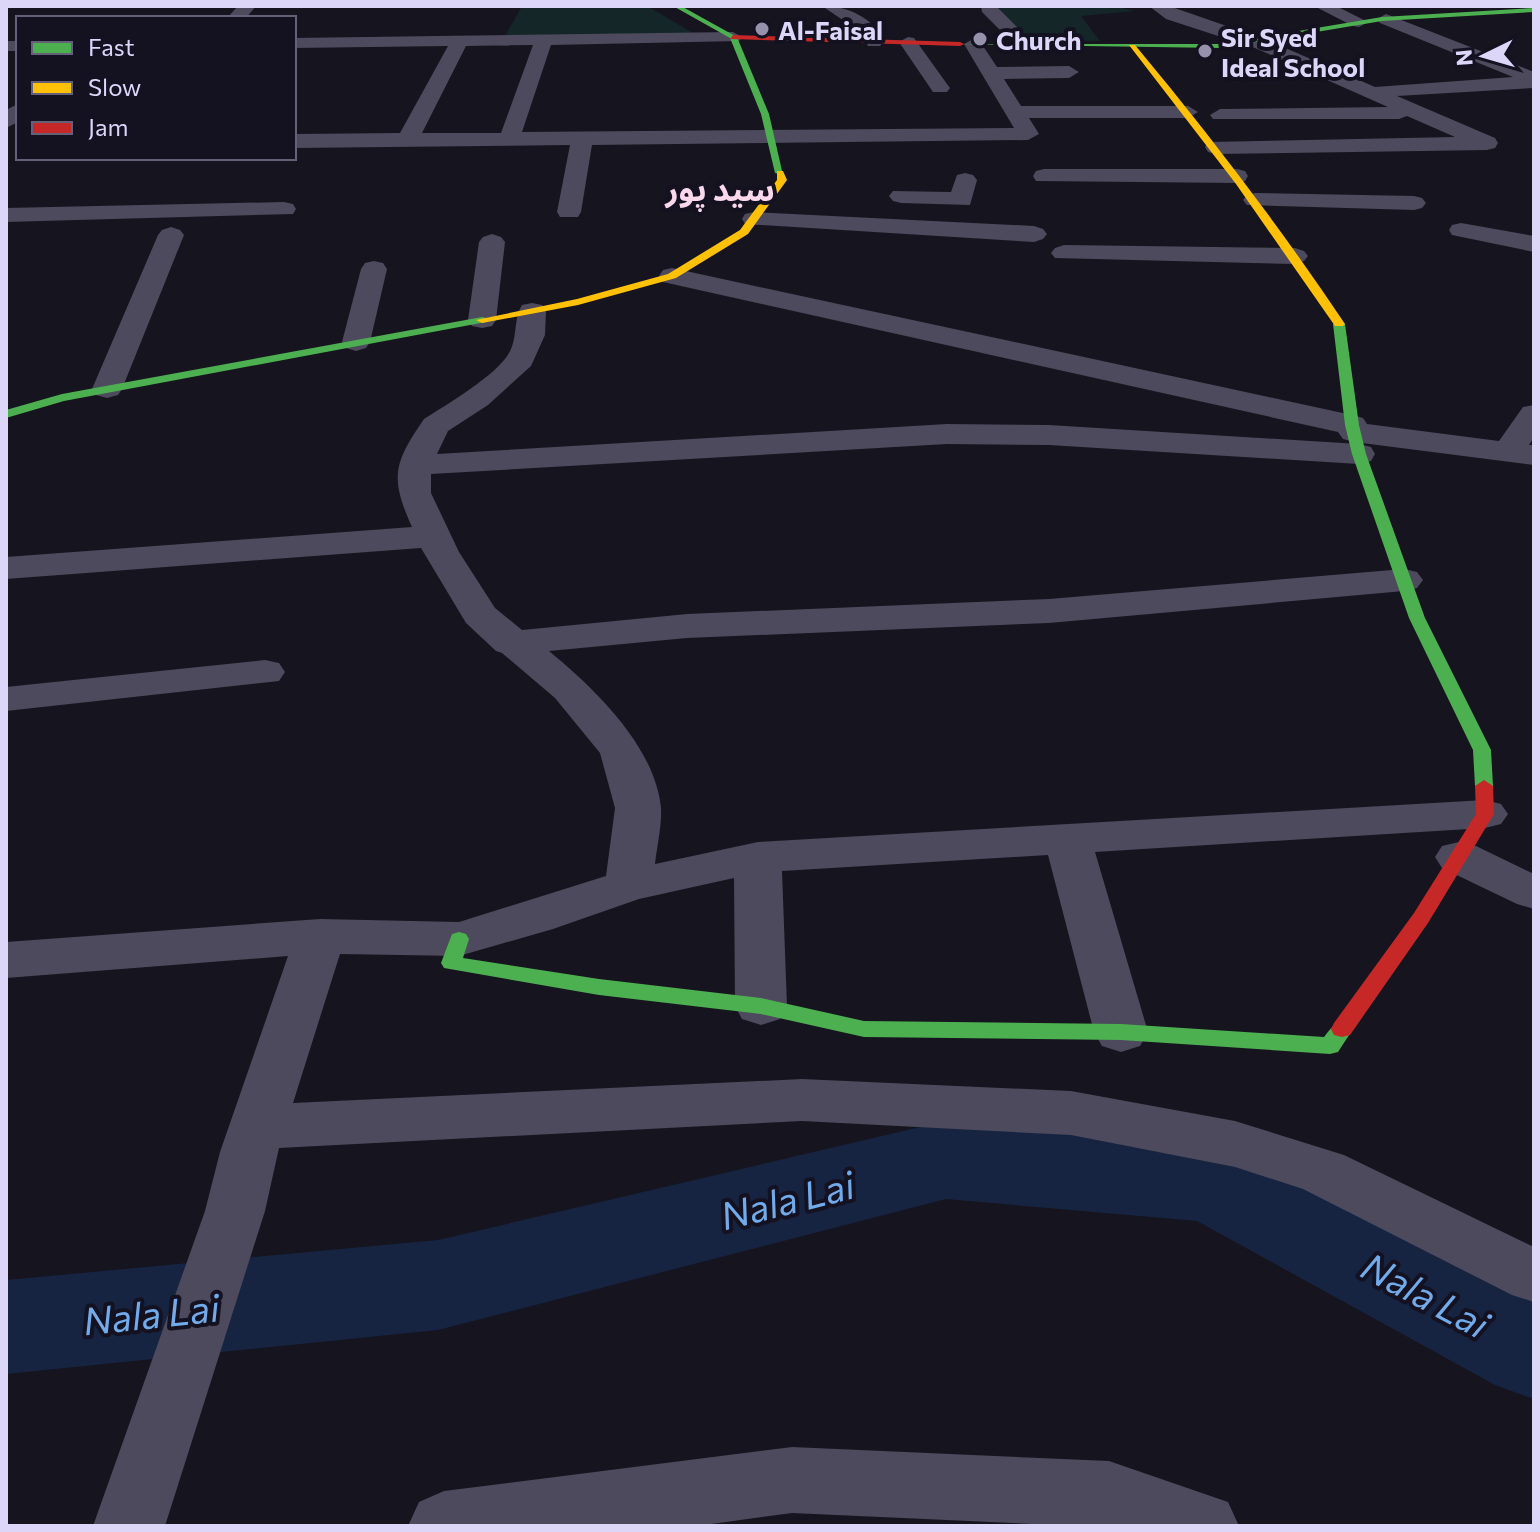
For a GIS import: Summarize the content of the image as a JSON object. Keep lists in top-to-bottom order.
{
  "districts": ["سید پور"],
  "water": ["Nala Lai"],
  "places": ["Al-Faisal", "Church", "Sir Syed Ideal School"],
  "legend": ["Fast", "Slow", "Jam"],
  "north": "left"
}
